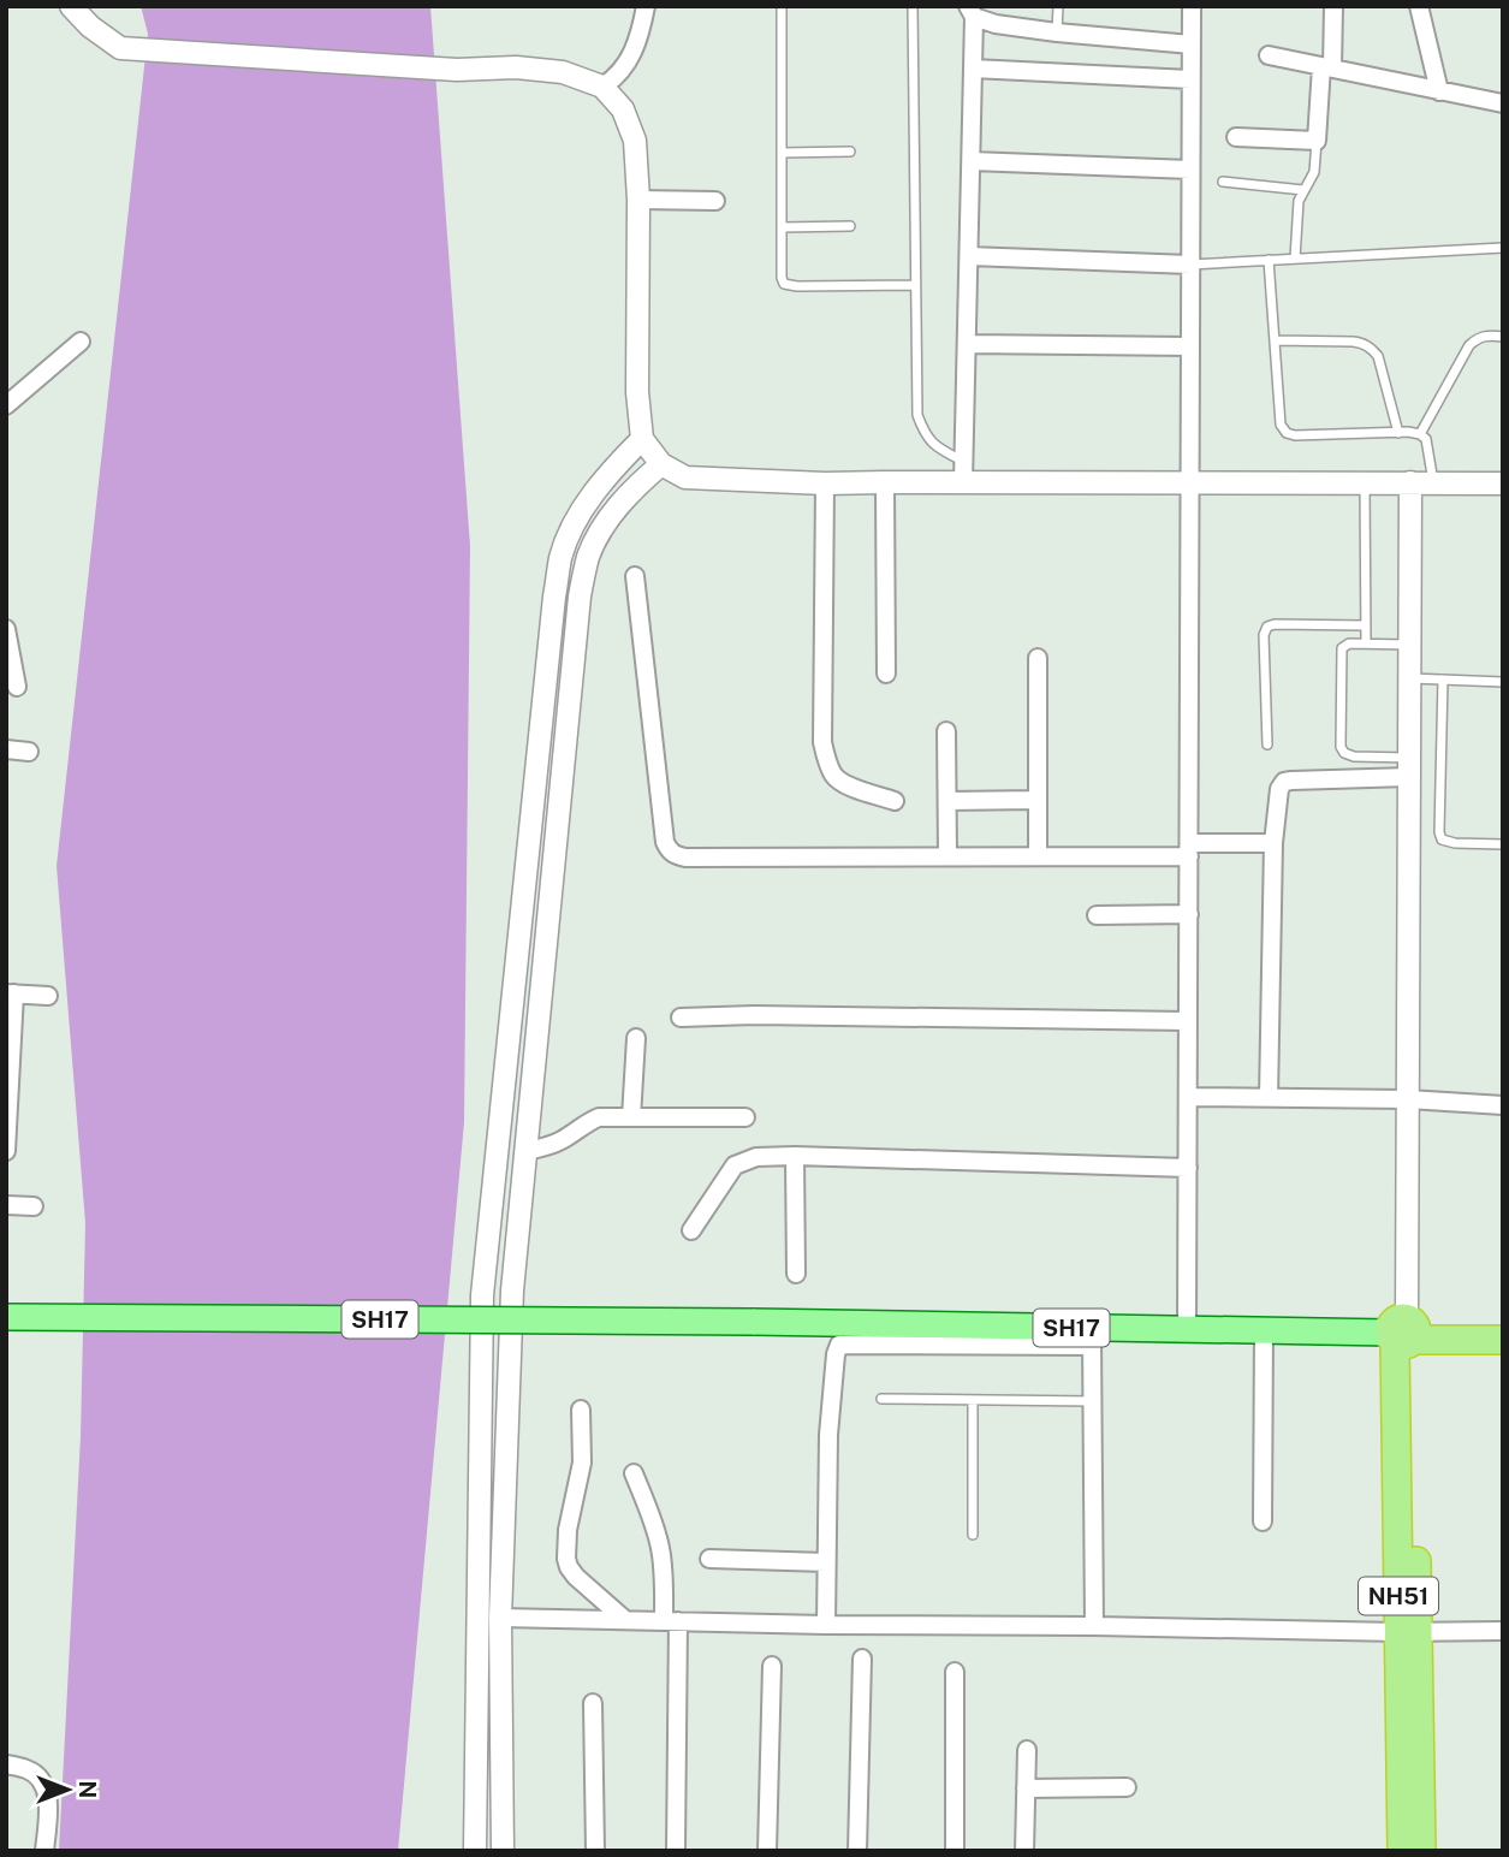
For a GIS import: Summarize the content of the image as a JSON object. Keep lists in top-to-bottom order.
{
  "streets": {
    "highway": ["NH51"],
    "main road": ["SH17"]
  },
  "crossings": [
    ["SH17", "NH51"]
  ],
  "north": "right"
}
